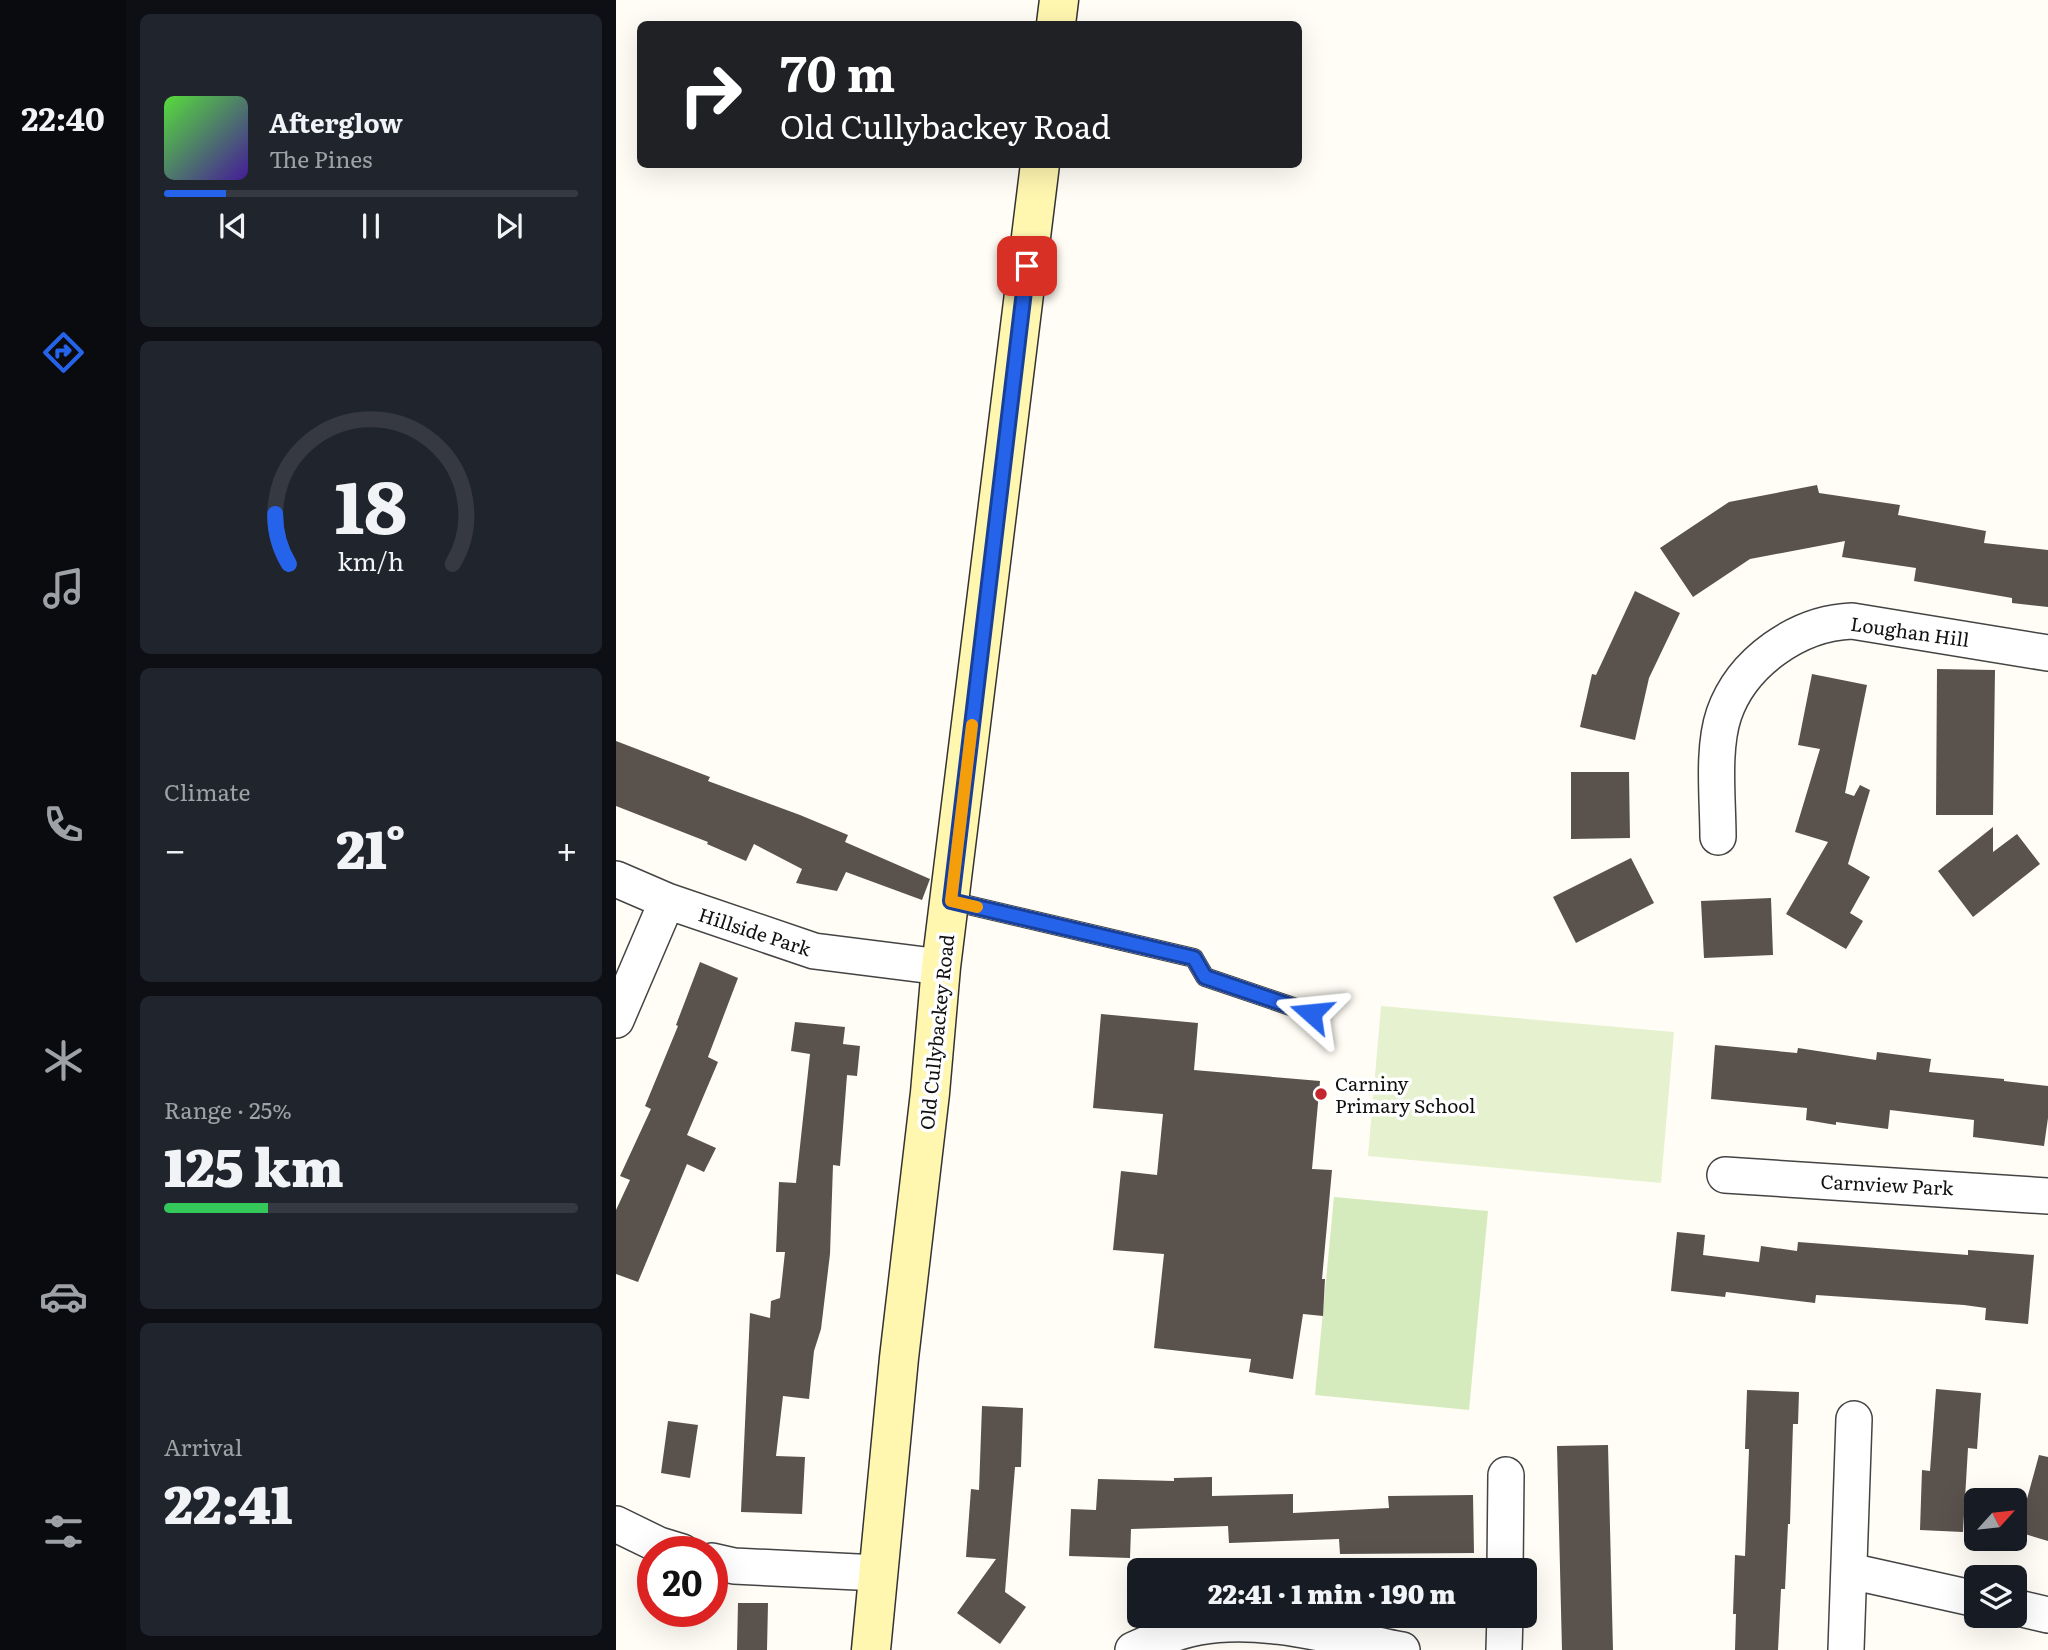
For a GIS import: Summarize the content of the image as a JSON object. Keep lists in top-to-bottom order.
{
  "streets": {
    "street": [
      "Loughan Hill",
      "Hillside Park",
      "Old Cullybackey Road",
      "Carnview Park"
    ]
  },
  "crossings": [
    ["Hillside Park", "Old Cullybackey Road"]
  ],
  "places": ["Carniny Primary School"],
  "north": "top right",
  "page": {
    "tabs": "22:40",
    "turn": ["70 m", "Old Cullybackey Road"],
    "song": ["Afterglow", "The Pines"],
    "tile": [
      "Climate",
      ["Range · 25%", "125 km"],
      ["Arrival", "22:41"]
    ],
    "heat": ["−", "21°", "+"],
    "limit": "20",
    "trip": "22:41 · 1 min · 190 m",
    "gauge": ["18", "km/h"]
  }
}
